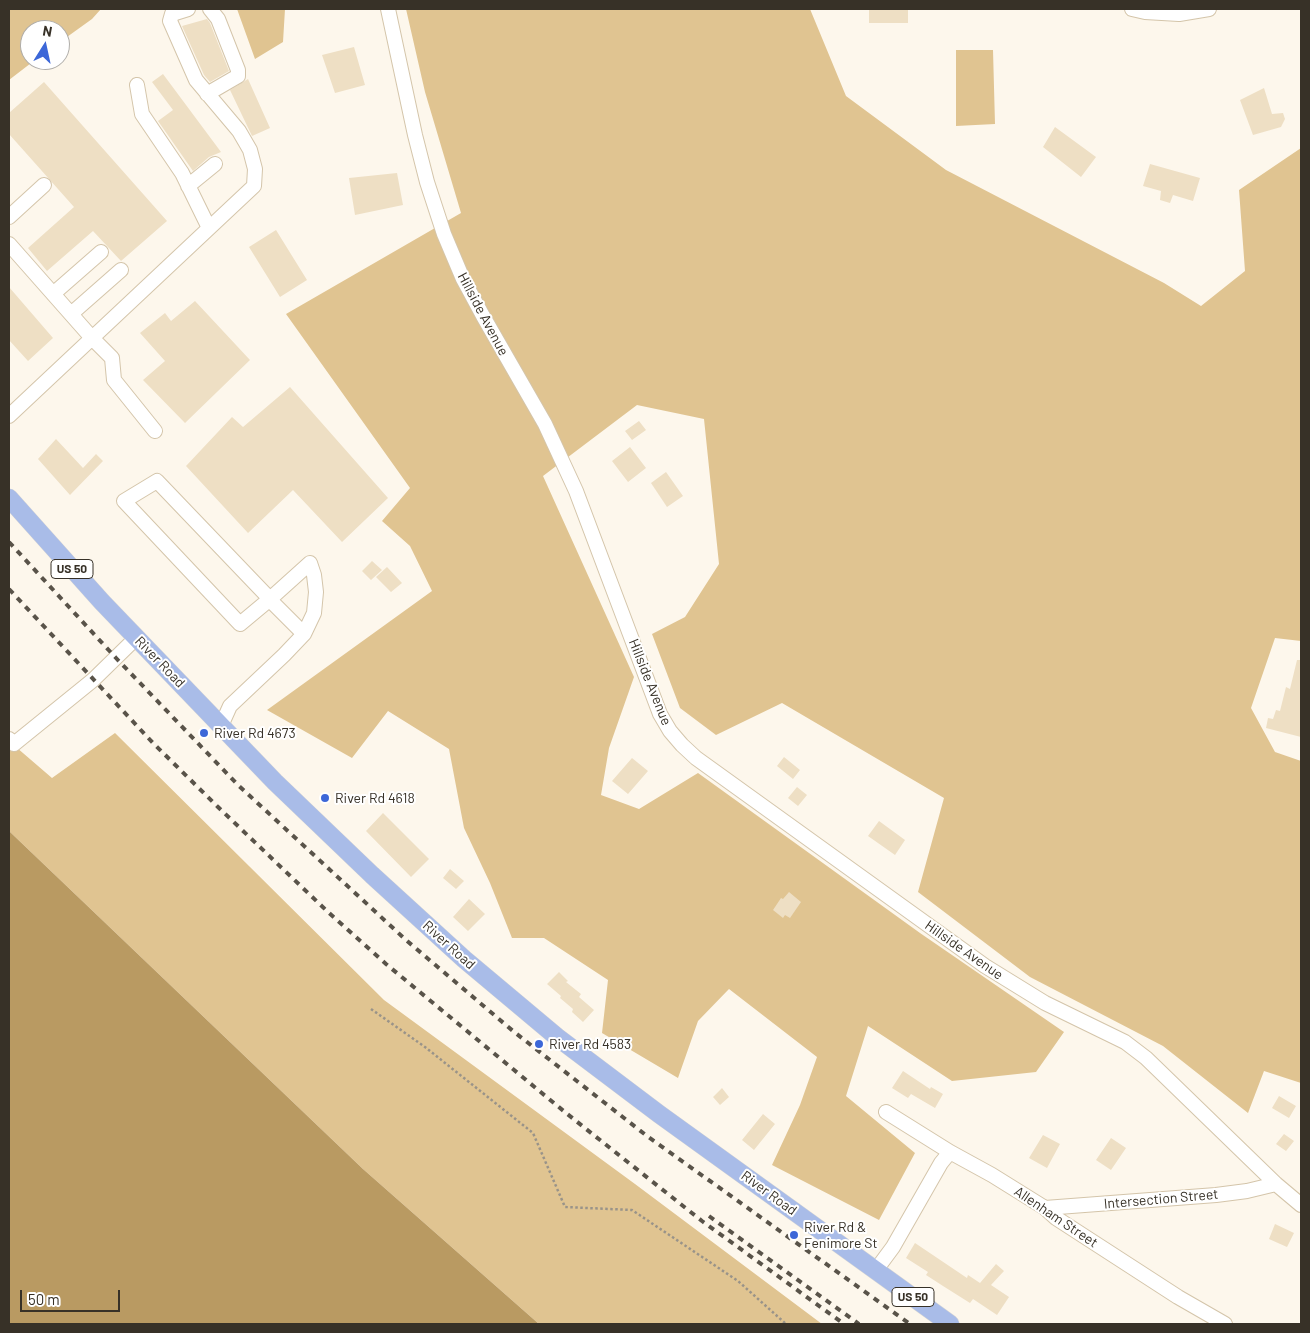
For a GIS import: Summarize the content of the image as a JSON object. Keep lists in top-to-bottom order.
{
  "streets": {
    "main road": ["US 50", "River Road"],
    "street": ["Hillside Avenue", "Intersection Street", "Allenham Street"]
  },
  "crossings": [
    ["Hillside Avenue", "Intersection Street"],
    ["Intersection Street", "Allenham Street"]
  ],
  "places": [
    "River Rd 4673",
    "River Rd 4618",
    "River Rd 4583",
    "River Rd & Fenimore St"
  ],
  "scale_bar": "50 m",
  "north": "top"
}
